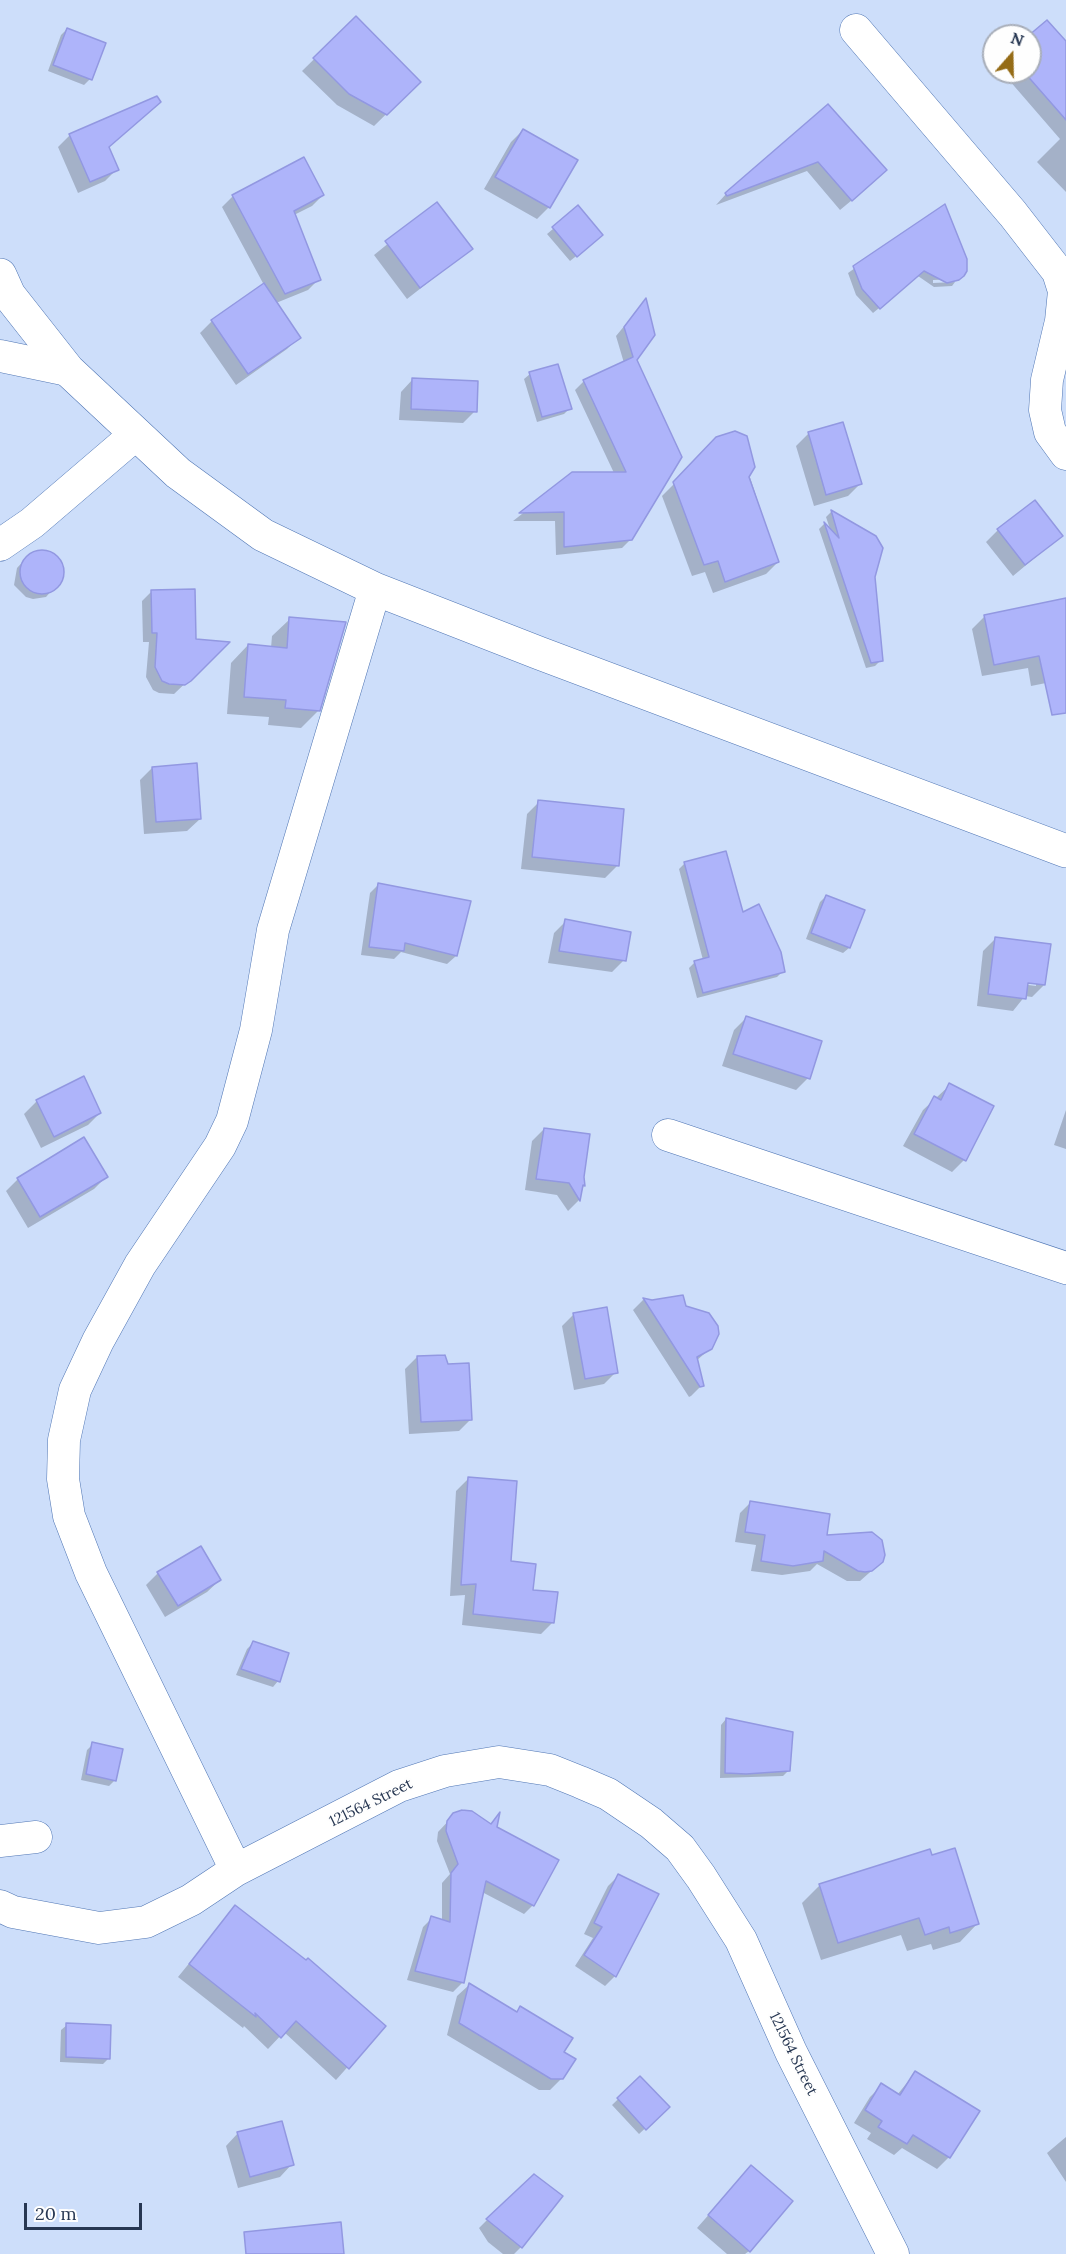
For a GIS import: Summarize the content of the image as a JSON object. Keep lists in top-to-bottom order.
{
  "streets": {
    "street": ["121564 Street"]
  },
  "scale_bar": "20 m",
  "north": "top"
}
